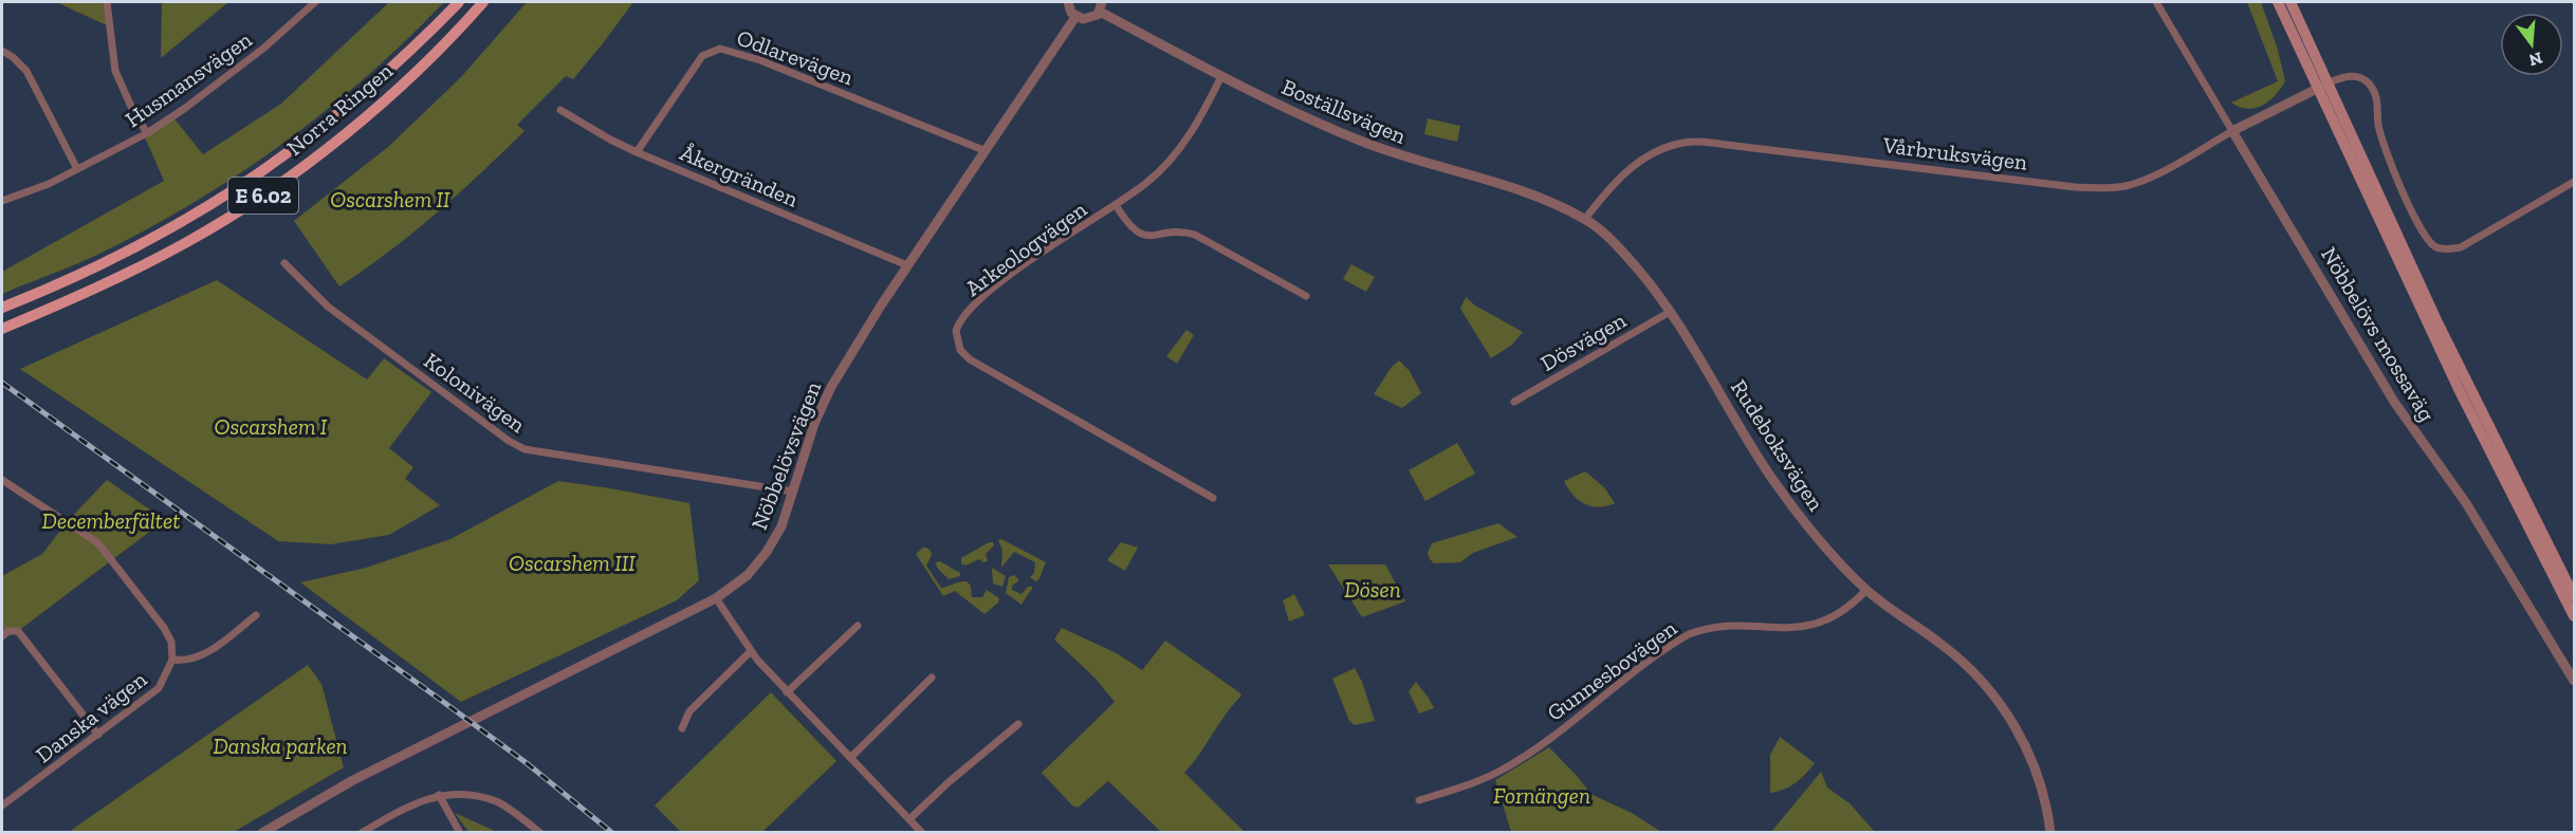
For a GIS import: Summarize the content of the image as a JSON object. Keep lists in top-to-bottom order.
{
  "streets": {
    "main road": ["Norra Ringen", "E 6.02"],
    "street": [
      "Odlarevägen",
      "Husmansvägen",
      "Boställsvägen",
      "Vårbruksvägen",
      "Åkergränden",
      "Arkeologvägen",
      "Nöbbelövs mossaväg",
      "Dösvägen",
      "Kolonivägen",
      "Rudeboksvägen",
      "Nöbbelövsvägen",
      "Gunnesbovägen",
      "Danska vägen"
    ]
  },
  "crossings": [
    ["Odlarevägen", "Åkergränden"],
    ["Odlarevägen", "Nöbbelövsvägen"],
    ["Boställsvägen", "Vårbruksvägen"],
    ["Boställsvägen", "Arkeologvägen"],
    ["Boställsvägen", "Rudeboksvägen"],
    ["Boställsvägen", "Nöbbelövsvägen"],
    ["Vårbruksvägen", "Nöbbelövs mossaväg"],
    ["Vårbruksvägen", "Rudeboksvägen"],
    ["Åkergränden", "Nöbbelövsvägen"],
    ["Dösvägen", "Rudeboksvägen"],
    ["Kolonivägen", "Nöbbelövsvägen"],
    ["Rudeboksvägen", "Gunnesbovägen"]
  ],
  "parks": [
    "Oscarshem II",
    "Oscarshem I",
    "Decemberfältet",
    "Oscarshem III",
    "Dösen",
    "Danska parken",
    "Fornängen"
  ],
  "north": "bottom"
}
